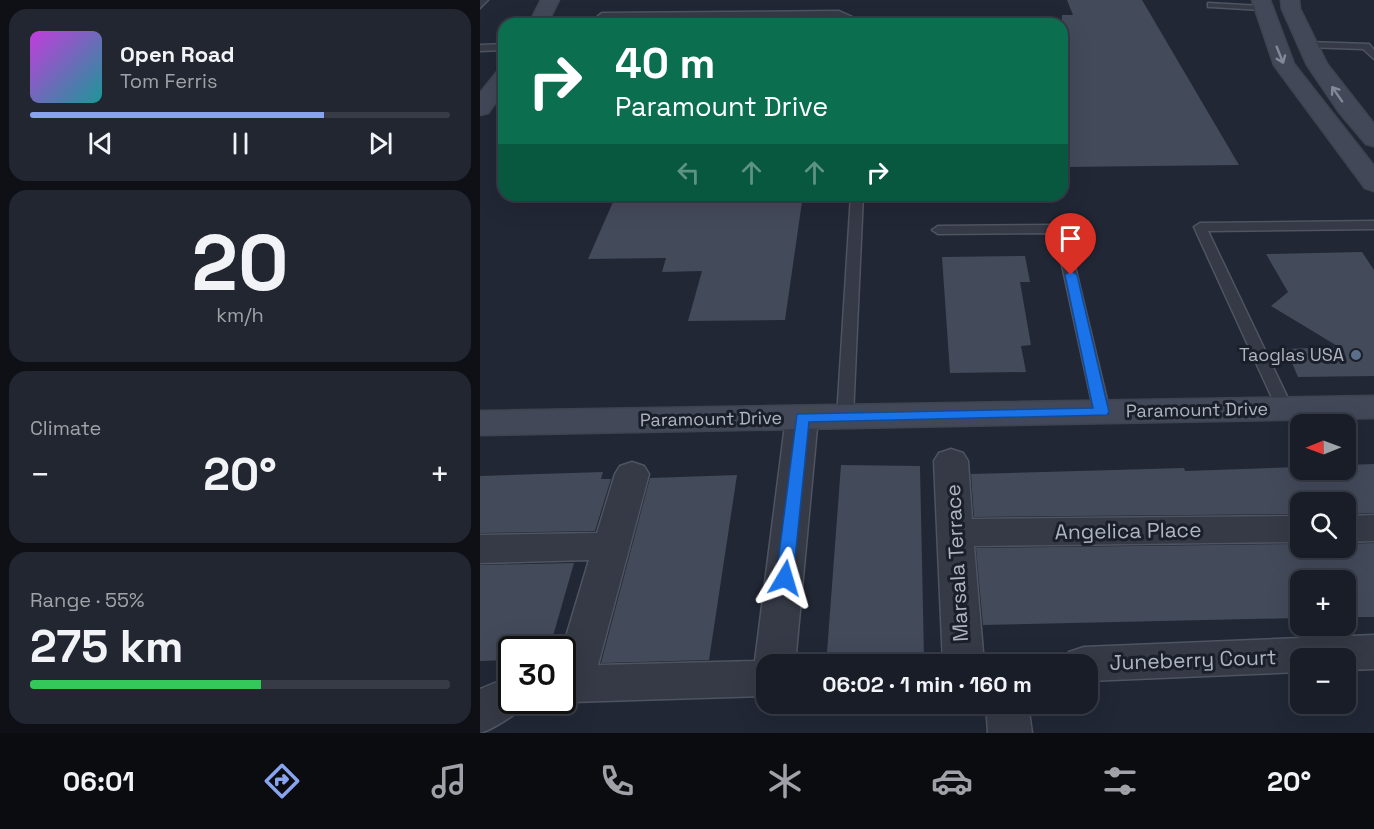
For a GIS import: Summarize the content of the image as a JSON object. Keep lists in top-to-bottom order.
{
  "streets": {
    "street": [
      "Paramount Drive",
      "Angelica Place",
      "Marsala Terrace",
      "Juneberry Court"
    ]
  },
  "crossings": [
    ["Angelica Place", "Marsala Terrace"]
  ],
  "places": ["Taoglas USA"],
  "north": "left",
  "page": {
    "turn": ["40 m", "Paramount Drive"],
    "song": ["Open Road", "Tom Ferris"],
    "tile": [
      ["20", "km/h"],
      "Climate",
      ["Range · 55%", "275 km"]
    ],
    "map_buttons": ["+", "−"],
    "heat": ["−", "20°", "+"],
    "limit": "30",
    "trip": "06:02 · 1 min · 160 m",
    "tabs": ["06:01", "20°"]
  }
}
